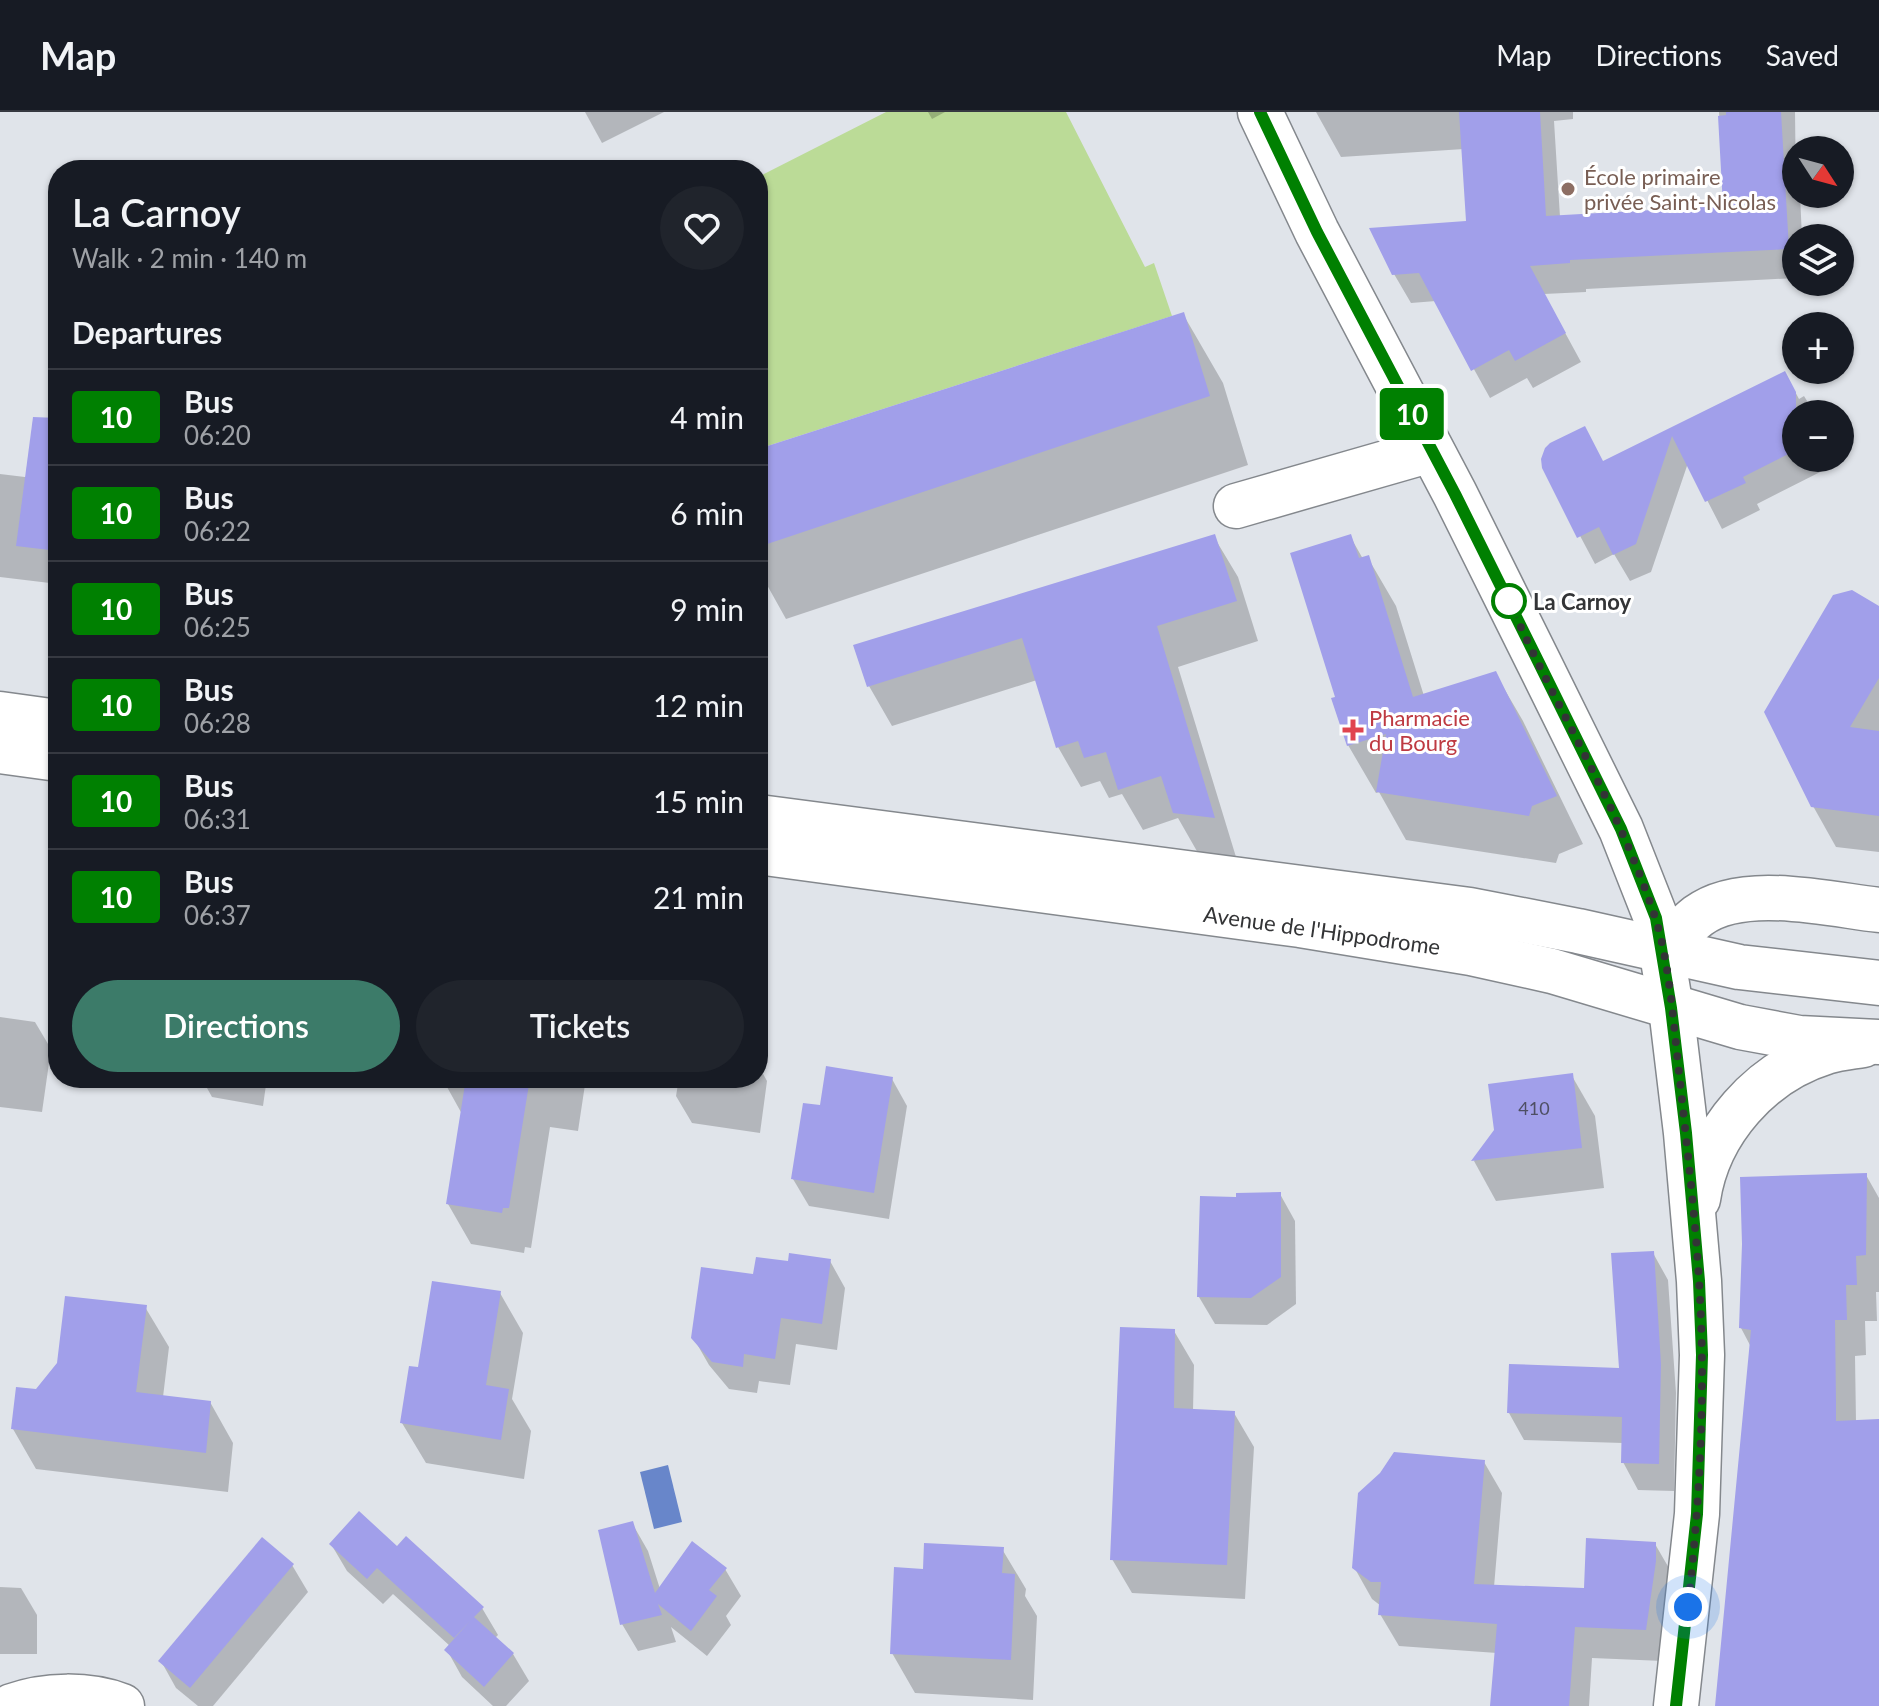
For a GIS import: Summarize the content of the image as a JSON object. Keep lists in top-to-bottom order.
{
  "streets": {
    "street": ["Avenue de l'Hippodrome"]
  },
  "places": {
    "other": ["École primaire privée Saint-Nicolas", "La Carnoy"],
    "health": ["Pharmacie du Bourg"]
  },
  "lines": ["bus line 10"],
  "house_numbers": ["410"],
  "north": "bottom right",
  "page": {
    "header": "Map",
    "nav": ["Map", "Directions", "Saved"],
    "on_map": "10",
    "map_buttons": ["+", "−"],
    "heading": [
      ["La Carnoy", "Walk · 2 min · 140 m"],
      "Departures"
    ],
    "list": [
      {
        "mark": "10",
        "name": "Bus",
        "note": "06:20",
        "value": "4 min"
      },
      {
        "mark": "10",
        "name": "Bus",
        "note": "06:22",
        "value": "6 min"
      },
      {
        "mark": "10",
        "name": "Bus",
        "note": "06:25",
        "value": "9 min"
      },
      {
        "mark": "10",
        "name": "Bus",
        "note": "06:28",
        "value": "12 min"
      },
      {
        "mark": "10",
        "name": "Bus",
        "note": "06:31",
        "value": "15 min"
      },
      {
        "mark": "10",
        "name": "Bus",
        "note": "06:37",
        "value": "21 min"
      }
    ],
    "buttons": ["Directions", "Tickets"]
  }
}
